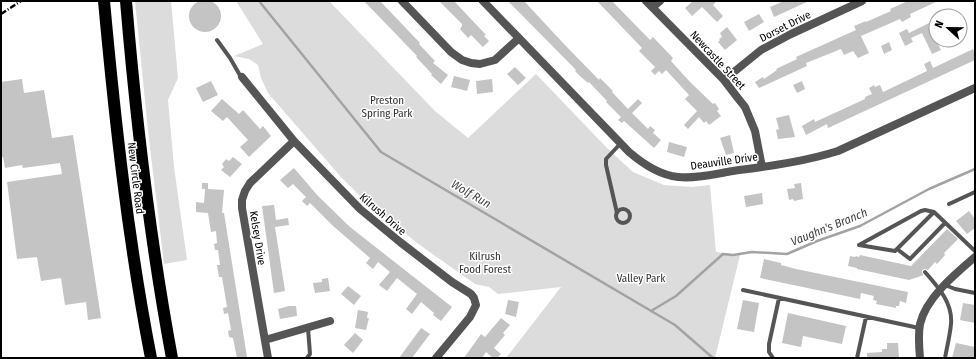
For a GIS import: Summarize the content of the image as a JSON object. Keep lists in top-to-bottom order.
{
  "streets": {
    "highway": ["New Circle Road"],
    "street": [
      "Dorset Drive",
      "Newcastle Street",
      "Deauville Drive",
      "Kilrush Drive",
      "Kelsey Drive"
    ]
  },
  "crossings": [
    ["Dorset Drive", "Newcastle Street"],
    ["Newcastle Street", "Deauville Drive"],
    ["Kilrush Drive", "Kelsey Drive"]
  ],
  "water": ["Wolf Run", "Vaughn's Branch"],
  "parks": ["Preston Spring Park", "Kilrush Food Forest", "Valley Park"],
  "north": "left"
}
